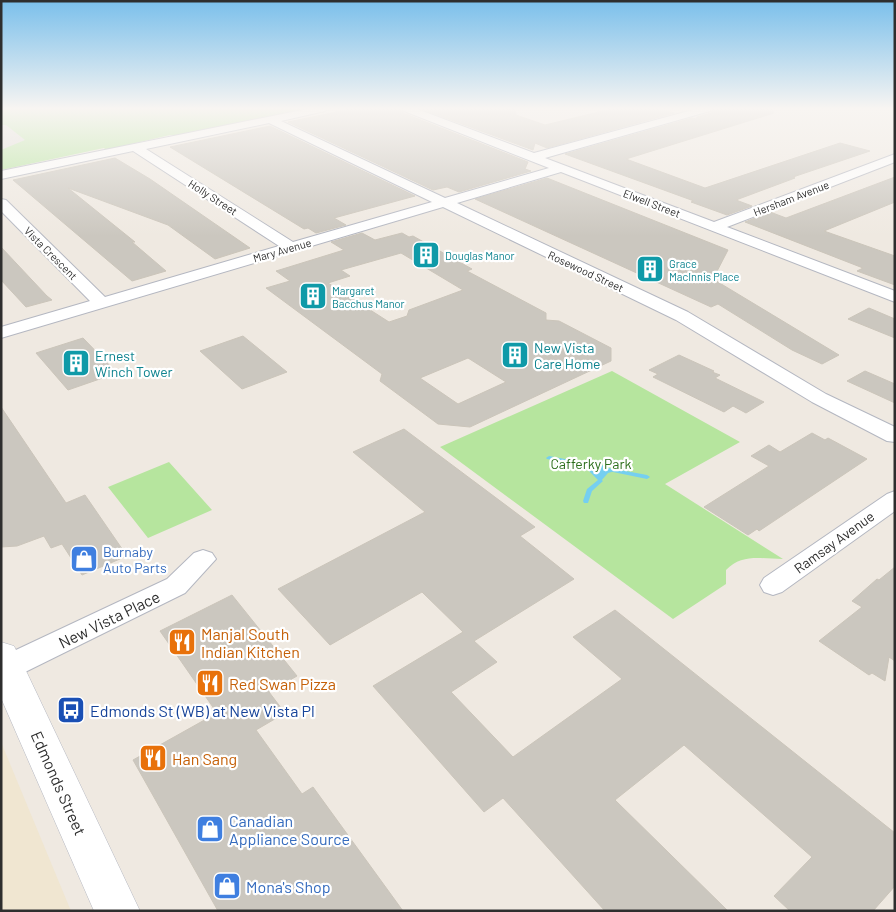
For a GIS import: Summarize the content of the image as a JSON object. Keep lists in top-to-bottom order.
{
  "streets": {
    "street": [
      "Holly Street",
      "Hersham Avenue",
      "Elwell Street",
      "Mary Avenue",
      "Vista Crescent",
      "Rosewood Street",
      "Ramsay Avenue",
      "New Vista Place",
      "Edmonds Street"
    ]
  },
  "crossings": [
    ["Holly Street", "Mary Avenue"],
    ["Hersham Avenue", "Elwell Street"],
    ["Elwell Street", "Mary Avenue"],
    ["Mary Avenue", "Vista Crescent"],
    ["Mary Avenue", "Rosewood Street"],
    ["New Vista Place", "Edmonds Street"]
  ],
  "parks": ["Cafferky Park"],
  "places": {
    "building": [
      "Douglas Manor",
      "Grace MacInnis Place",
      "Margaret Bacchus Manor",
      "New Vista Care Home",
      "Ernest Winch Tower"
    ],
    "shop": ["Burnaby Auto Parts", "Canadian Appliance Source", "Mona's Shop"],
    "restaurant": ["Manjal South Indian Kitchen", "Red Swan Pizza", "Han Sang"],
    "bus stop": ["Edmonds St (WB) at New Vista Pl"]
  }
}
